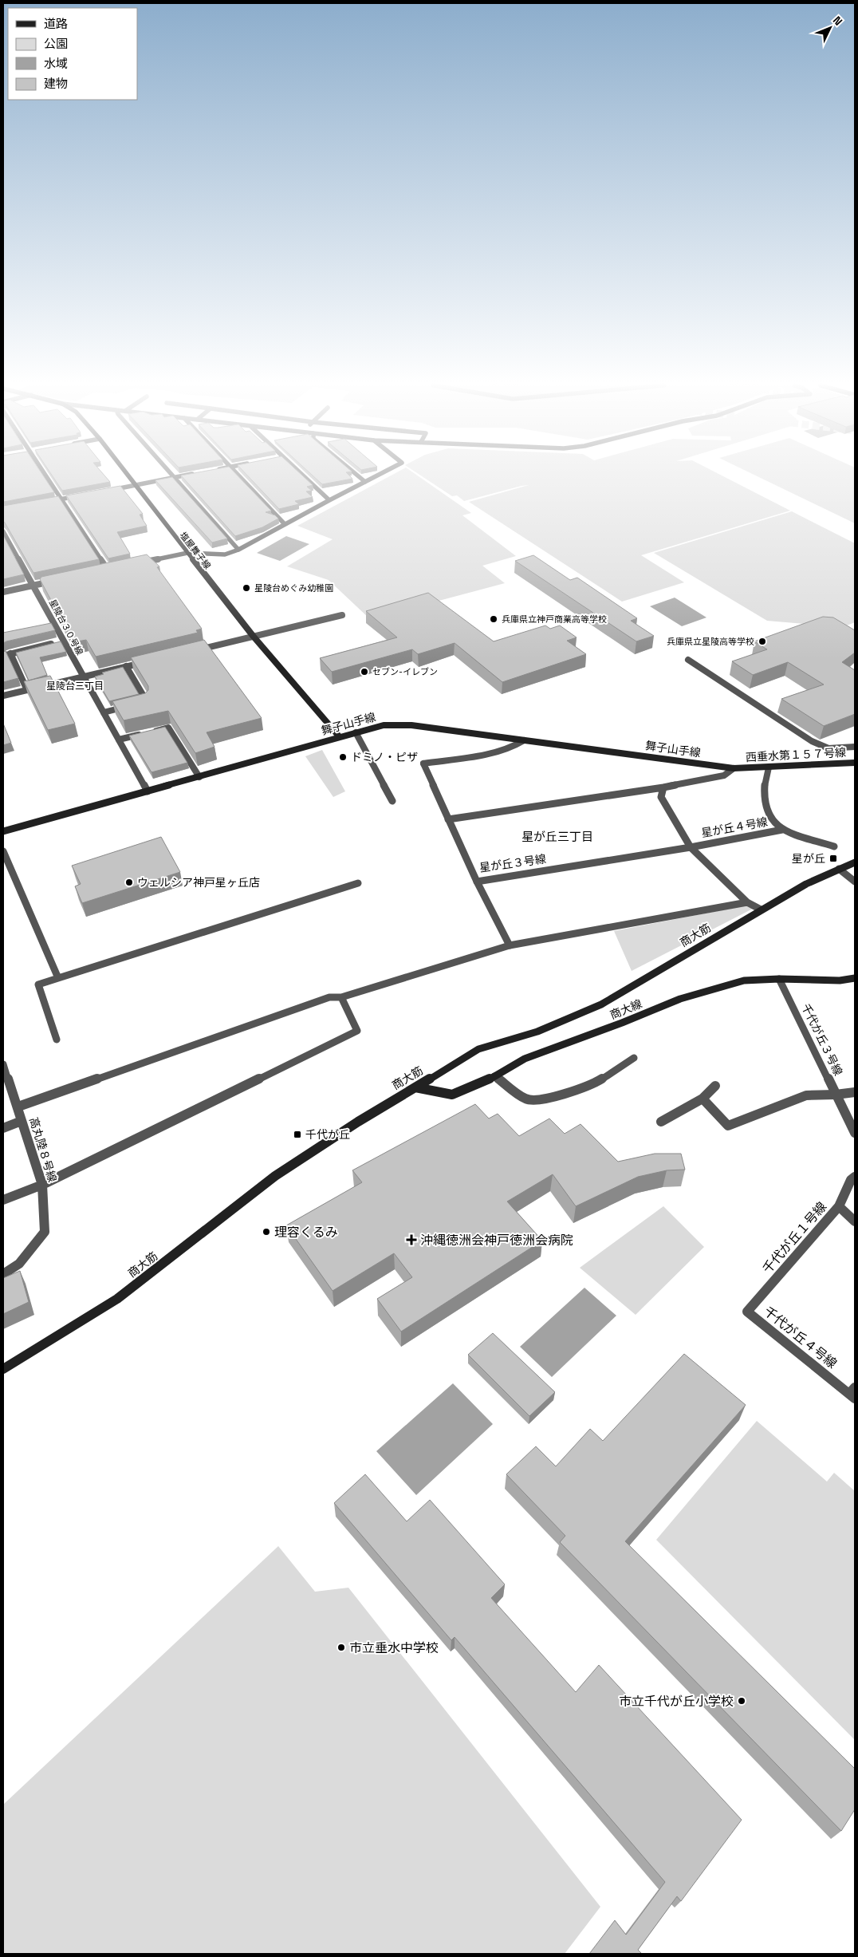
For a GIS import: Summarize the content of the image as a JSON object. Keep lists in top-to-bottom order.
{
  "streets": {
    "street": [
      "塩屋舞子線",
      "星陵台３０号線",
      "舞子山手線",
      "西垂水第１５７号線",
      "星が丘４号線",
      "星が丘３号線",
      "商大筋",
      "商大線",
      "千代が丘３号線",
      "高丸陸８号線",
      "千代が丘１号線",
      "千代が丘４号線"
    ]
  },
  "crossings": [
    ["塩屋舞子線", "舞子山手線"],
    ["星陵台３０号線", "舞子山手線"],
    ["舞子山手線", "西垂水第１５７号線"],
    ["舞子山手線", "星が丘３号線"],
    ["星が丘４号線", "星が丘３号線"],
    ["商大筋", "商大線"],
    ["商大線", "千代が丘３号線"],
    ["千代が丘１号線", "千代が丘４号線"]
  ],
  "districts": ["星陵台三丁目", "星が丘三丁目"],
  "places": {
    "other": [
      "星陵台めぐみ幼稚園",
      "兵庫県立神戸商業高等学校",
      "兵庫県立星陵高等学校",
      "セブン-イレブン",
      "ドミノ・ピザ",
      "ウェルシア神戸星ヶ丘店",
      "理容くるみ",
      "市立垂水中学校",
      "市立千代が丘小学校"
    ],
    "transit": ["星が丘", "千代が丘"],
    "health": ["沖縄徳洲会神戸徳洲会病院"]
  },
  "legend": [
    "道路",
    "公園",
    "水域",
    "建物"
  ],
  "north": "top right"
}
